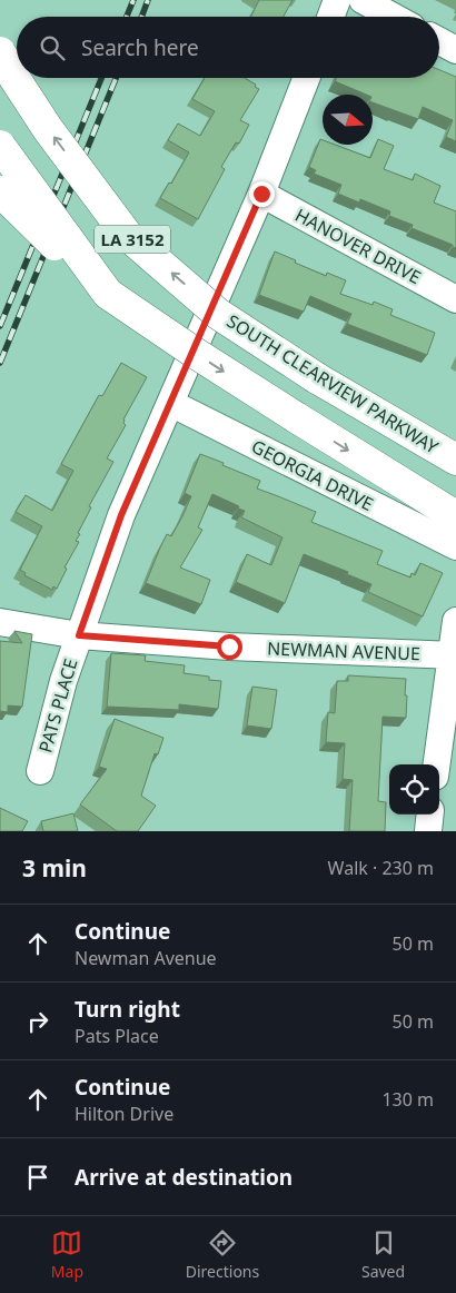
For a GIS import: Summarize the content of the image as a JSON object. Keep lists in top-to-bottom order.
{
  "streets": {
    "highway": ["LA 3152", "SOUTH CLEARVIEW PARKWAY"],
    "street": [
      "HANOVER DRIVE",
      "GEORGIA DRIVE",
      "NEWMAN AVENUE",
      "PATS PLACE"
    ]
  },
  "crossings": [
    ["HANOVER DRIVE", "PATS PLACE"],
    ["GEORGIA DRIVE", "PATS PLACE"],
    ["NEWMAN AVENUE", "PATS PLACE"]
  ],
  "north": "right",
  "page": {
    "search": "Search here",
    "heading": ["3 min", "Walk · 230 m"],
    "list": [
      ["Continue", "Newman Avenue", "50 m"],
      ["Turn right", "Pats Place", "50 m"],
      ["Continue", "Hilton Drive", "130 m"],
      "Arrive at destination"
    ],
    "nav": ["Map", "Directions", "Saved"]
  }
}
